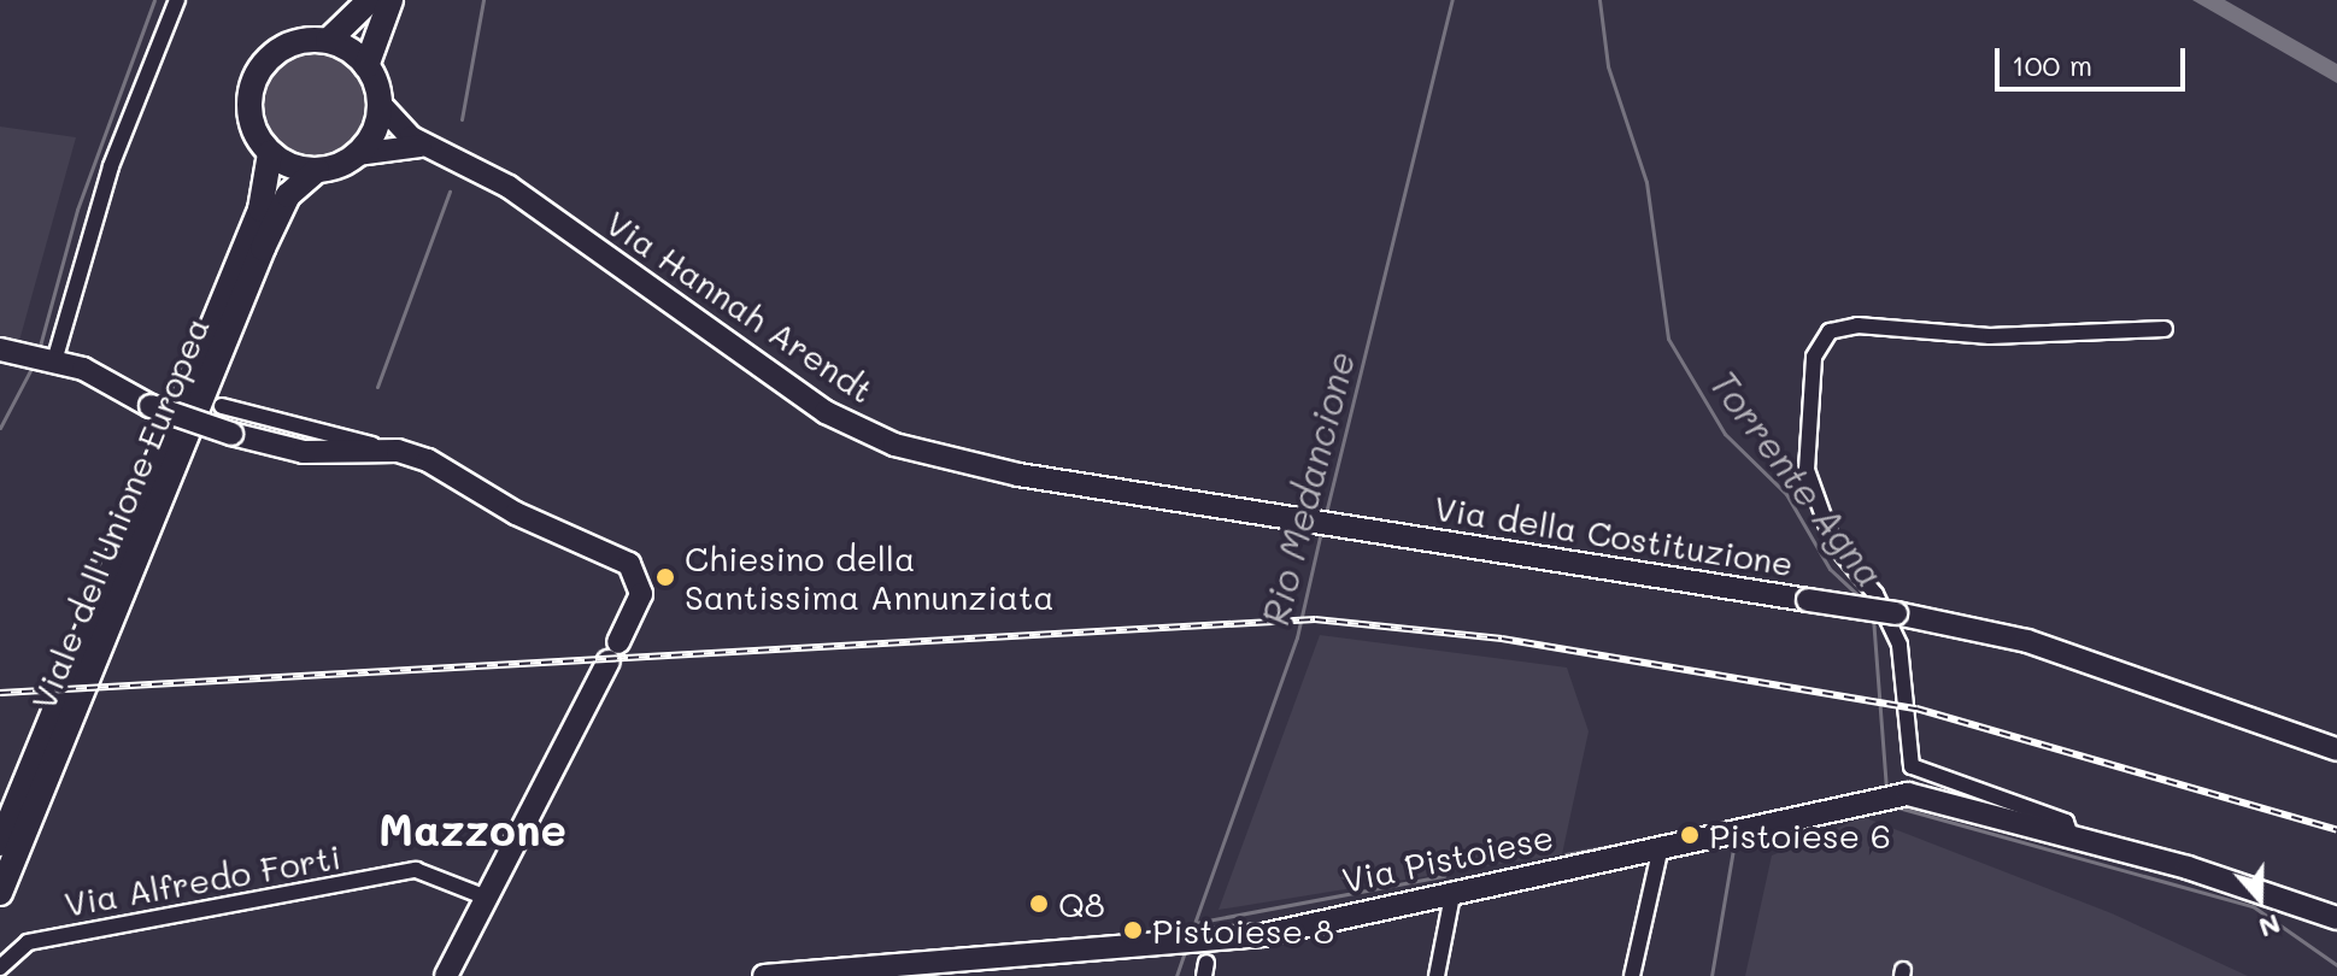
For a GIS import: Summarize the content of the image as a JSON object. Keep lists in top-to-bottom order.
{
  "streets": {
    "main road": ["Viale dell'Unione Europea"],
    "street": [
      "Via Hannah Arendt",
      "Via della Costituzione",
      "Via Pistoiese",
      "Via Alfredo Forti"
    ]
  },
  "crossings": [
    ["Via Hannah Arendt", "Viale dell'Unione Europea"],
    ["Via Hannah Arendt", "Via della Costituzione"]
  ],
  "districts": ["Mazzone"],
  "water": ["Torrente Agna", "Rio Medancione"],
  "places": [
    "Chiesino della Santissima Annunziata",
    "Pistoiese 6",
    "Q8",
    "Pistoiese 8"
  ],
  "scale_bar": "100 m",
  "north": "bottom"
}
